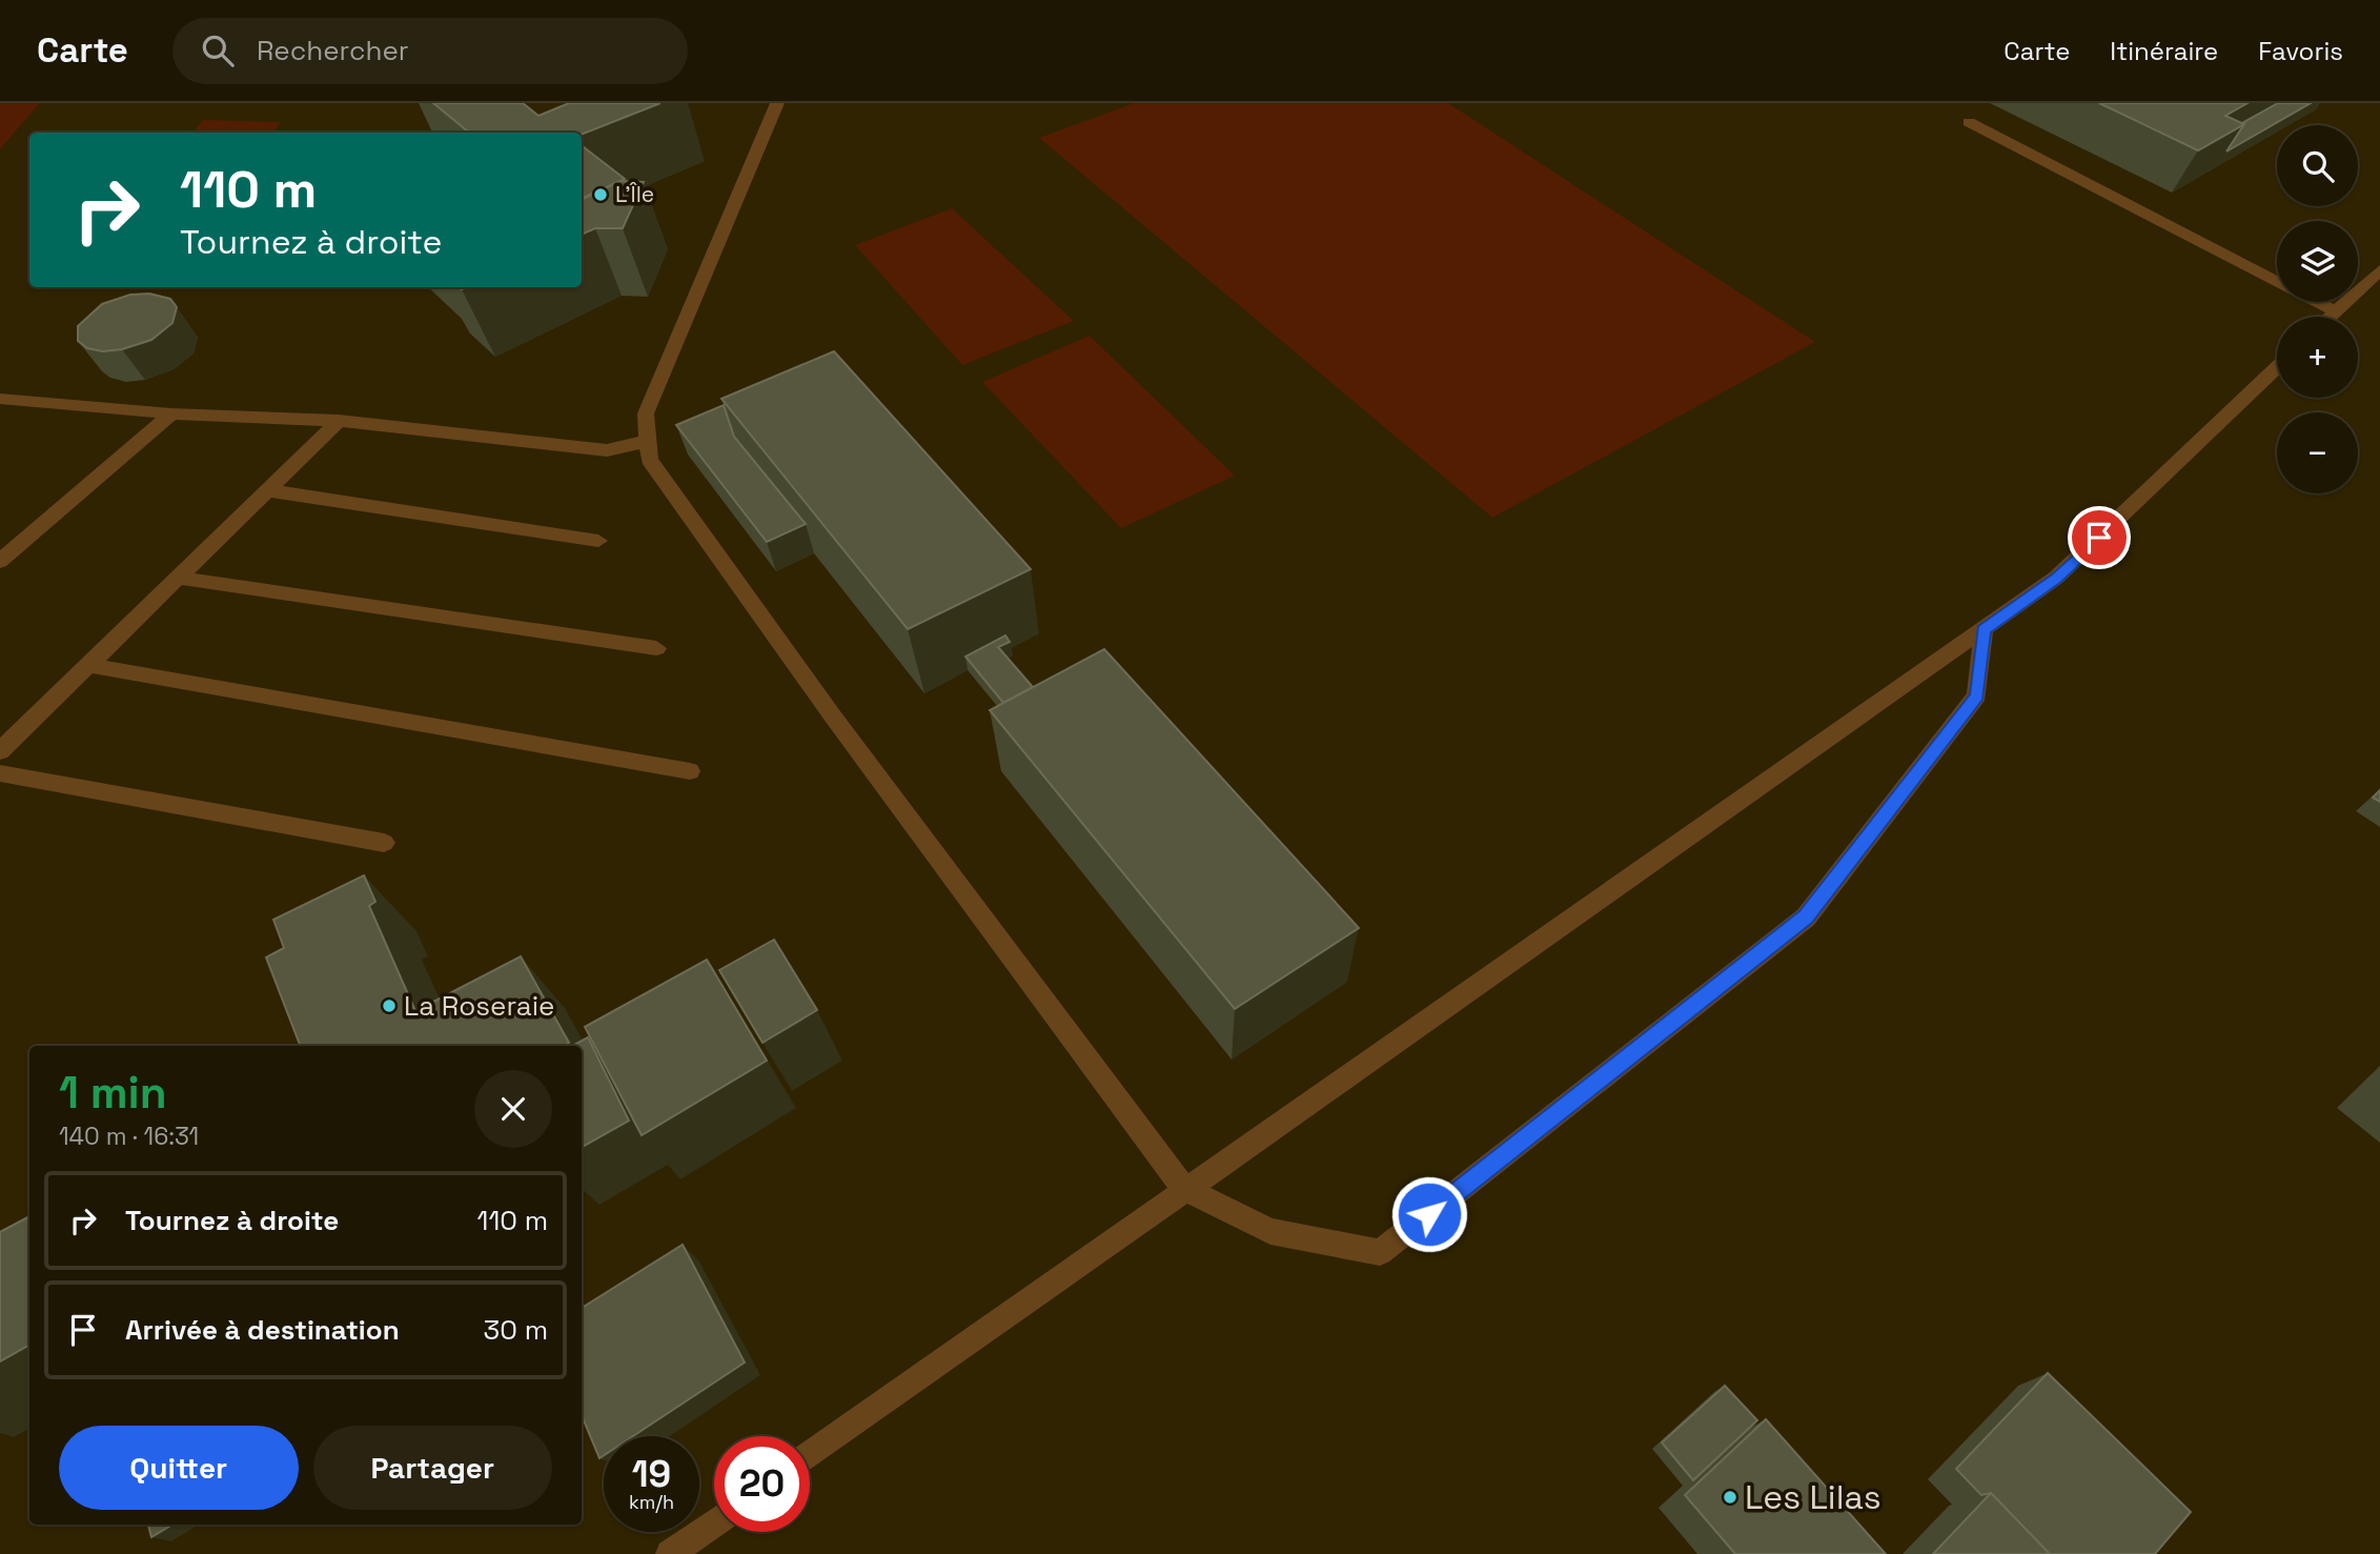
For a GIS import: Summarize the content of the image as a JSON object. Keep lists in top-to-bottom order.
{
  "places": ["L'Île", "La Roseraie", "Les Lilas"],
  "page": {
    "header": "Carte",
    "search": "Rechercher",
    "nav": ["Carte", "Itinéraire", "Favoris"],
    "map_buttons": ["+", "−"],
    "turn": ["110 m", "Tournez à droite"],
    "heading": ["1 min", "140 m · 16:31"],
    "list": [
      {
        "name": "Tournez à droite",
        "value": "110 m"
      },
      {
        "name": "Arrivée à destination",
        "value": "30 m"
      }
    ],
    "buttons": ["Quitter", "Partager"],
    "speed": "19 km/h",
    "limit": "20"
  }
}
